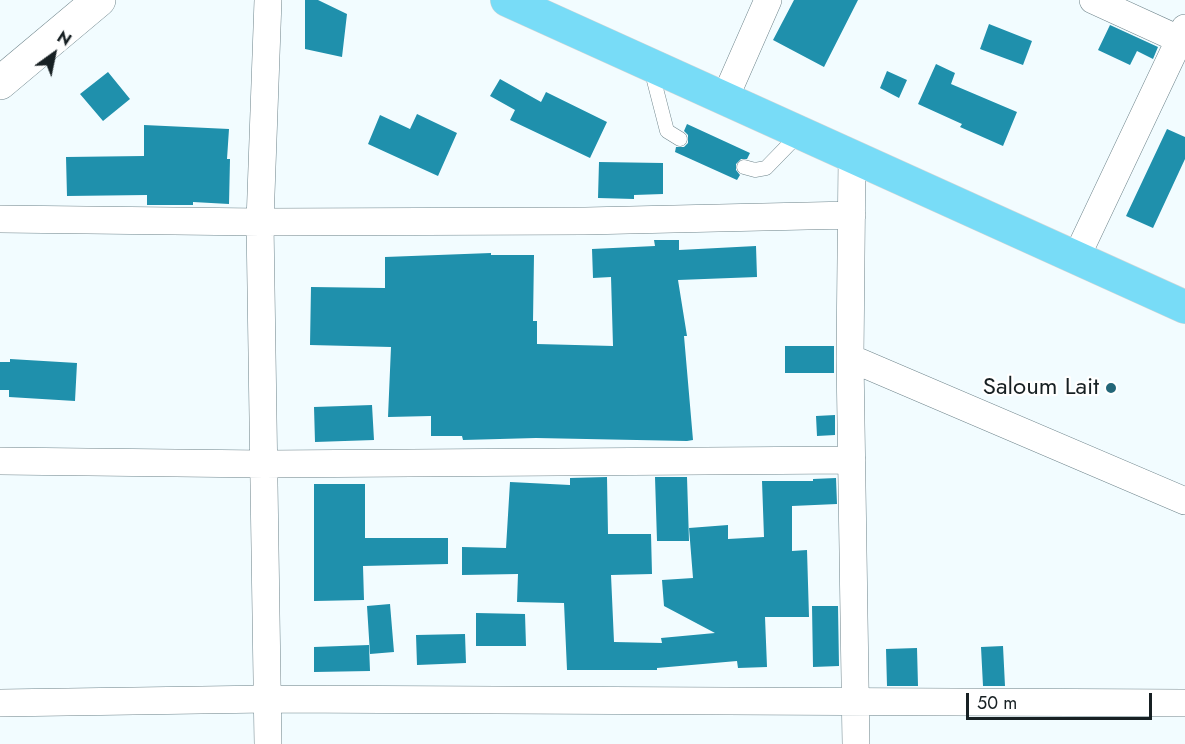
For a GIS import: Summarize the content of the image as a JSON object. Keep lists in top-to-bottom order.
{
  "places": ["Saloum Lait"],
  "scale_bar": "50 m",
  "north": "top right"
}
